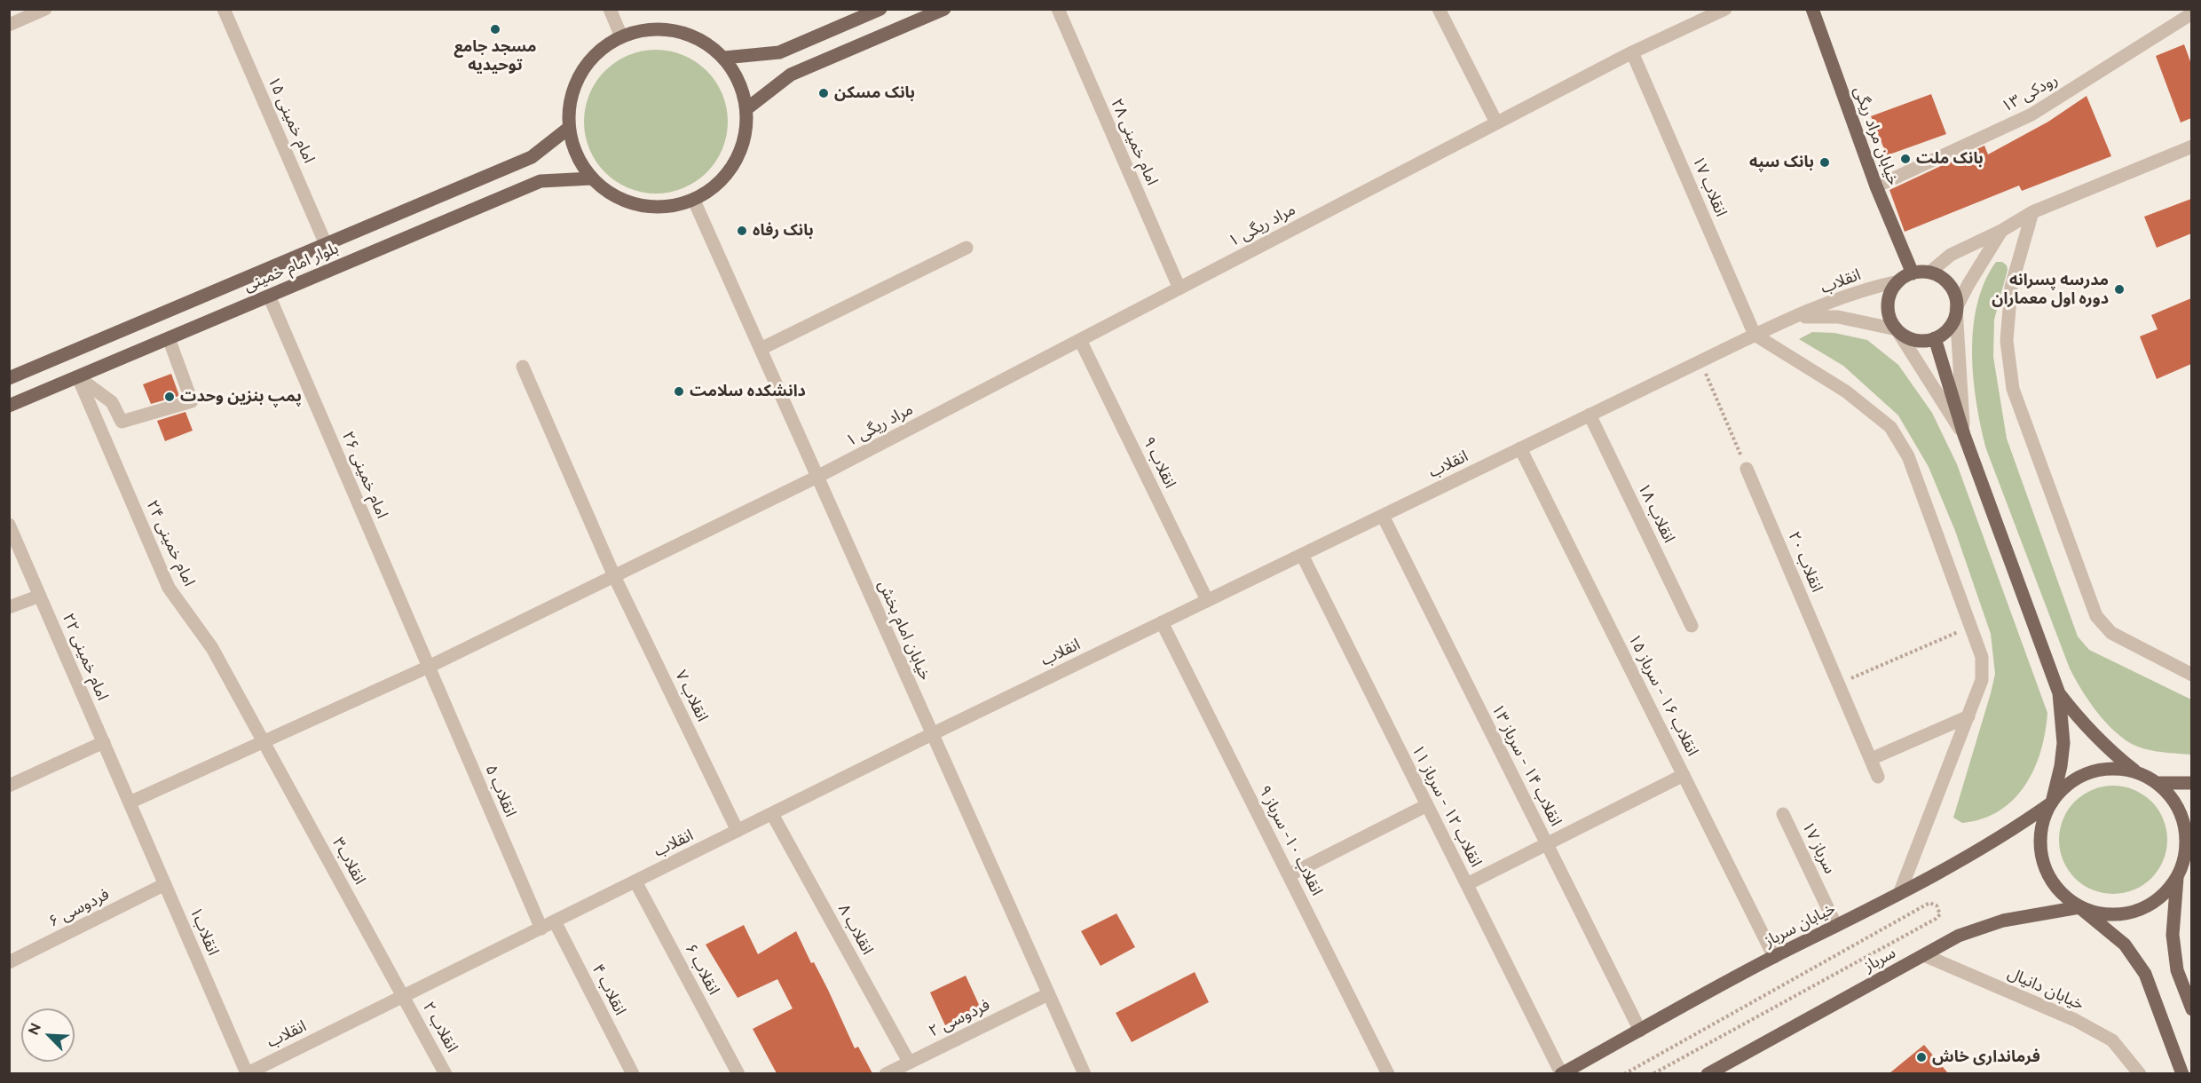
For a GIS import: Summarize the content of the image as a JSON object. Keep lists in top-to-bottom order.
{
  "streets": {
    "main road": [
      "خیابان مراد ریگی",
      "بلوار امام خمینی",
      "خیابان سرباز",
      "سرباز"
    ],
    "street": [
      "رودکی ۱۳",
      "امام خمینی ۱۵",
      "امام خمینی ۲۸",
      "انقلاب ۱۷",
      "مراد ریگی ۱",
      "انقلاب",
      "انقلاب ۹",
      "امام خمینی ۲۶",
      "انقلاب ۱۸",
      "امام خمینی ۲۴",
      "انقلاب ۲۰",
      "خیابان امام بخش",
      "امام خمینی ۲۲",
      "انقلاب ۱۶ - سرباز ۱۵",
      "انقلاب ۷",
      "انقلاب ۱۴ - سرباز ۱۳",
      "انقلاب ۵",
      "انقلاب ۱۲ - سرباز ۱۱",
      "انقلاب ۱۰- سرباز ۹",
      "سرباز ۱۷",
      "انقلاب۳",
      "فردوسی ۶",
      "انقلاب ۸",
      "انقلاب۱",
      "انقلاب ۶",
      "خیابان دانیال",
      "انقلاب ۴",
      "فردوسی ۲",
      "انقلاب ۲"
    ]
  },
  "crossings": [
    ["رودکی ۱۳", "خیابان مراد ریگی"],
    ["امام خمینی ۱۵", "بلوار امام خمینی"],
    ["خیابان مراد ریگی", "انقلاب"],
    ["امام خمینی ۲۸", "مراد ریگی ۱"],
    ["انقلاب ۱۷", "مراد ریگی ۱"],
    ["انقلاب ۱۷", "انقلاب"],
    ["مراد ریگی ۱", "انقلاب ۹"],
    ["مراد ریگی ۱", "امام خمینی ۲۶"],
    ["مراد ریگی ۱", "امام خمینی ۲۴"],
    ["مراد ریگی ۱", "خیابان امام بخش"],
    ["مراد ریگی ۱", "امام خمینی ۲۲"],
    ["مراد ریگی ۱", "انقلاب ۷"],
    ["مراد ریگی ۱", "انقلاب ۵"],
    ["مراد ریگی ۱", "انقلاب۳"],
    ["مراد ریگی ۱", "انقلاب۱"],
    ["بلوار امام خمینی", "امام خمینی ۲۶"],
    ["بلوار امام خمینی", "امام خمینی ۲۴"],
    ["بلوار امام خمینی", "خیابان امام بخش"],
    ["انقلاب", "انقلاب ۹"],
    ["انقلاب", "انقلاب ۱۸"],
    ["انقلاب", "خیابان امام بخش"],
    ["انقلاب", "انقلاب ۱۶ - سرباز ۱۵"],
    ["انقلاب", "انقلاب ۷"],
    ["انقلاب", "انقلاب ۱۴ - سرباز ۱۳"],
    ["انقلاب", "انقلاب ۵"],
    ["انقلاب", "انقلاب ۱۲ - سرباز ۱۱"],
    ["انقلاب", "انقلاب ۱۰- سرباز ۹"],
    ["انقلاب", "انقلاب۳"],
    ["انقلاب", "انقلاب ۸"],
    ["انقلاب", "انقلاب۱"],
    ["انقلاب", "انقلاب ۶"],
    ["انقلاب", "انقلاب ۴"],
    ["انقلاب", "انقلاب ۲"],
    ["امام خمینی ۲۶", "انقلاب ۵"],
    ["امام خمینی ۲۴", "انقلاب۳"],
    ["خیابان امام بخش", "فردوسی ۲"],
    ["امام خمینی ۲۲", "انقلاب۱"],
    ["انقلاب ۱۶ - سرباز ۱۵", "خیابان سرباز"],
    ["انقلاب ۱۴ - سرباز ۱۳", "خیابان سرباز"],
    ["انقلاب ۱۲ - سرباز ۱۱", "خیابان سرباز"],
    ["سرباز ۱۷", "خیابان سرباز"],
    ["انقلاب۳", "انقلاب ۲"],
    ["فردوسی ۶", "انقلاب۱"],
    ["خیابان سرباز", "سرباز"],
    ["انقلاب ۸", "فردوسی ۲"],
    ["سرباز", "خیابان دانیال"]
  ],
  "places": [
    "مسجد جامع توحیدیه",
    "بانک مسکن",
    "بانک ملت",
    "بانک سپه",
    "بانک رفاه",
    "مدرسه پسرانه دوره اول معماران",
    "دانشکده سلامت",
    "پمپ بنزین وحدت",
    "فرمانداری خاش"
  ],
  "north": "top left"
}
